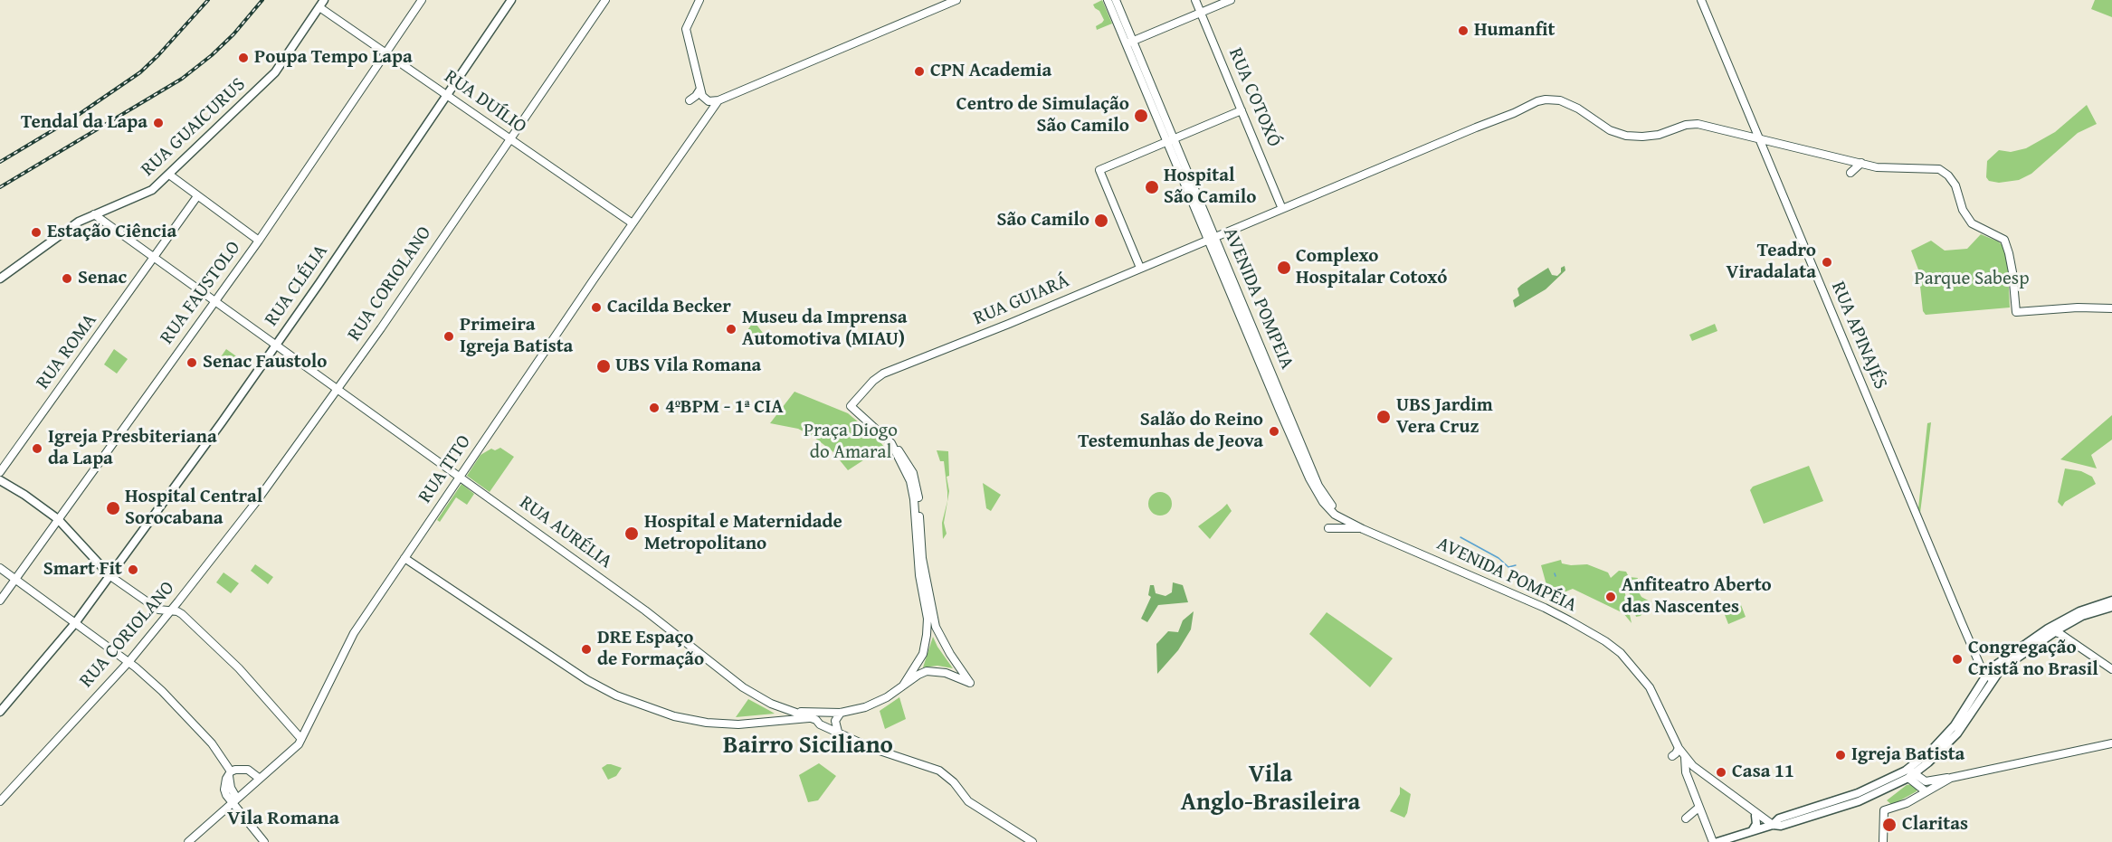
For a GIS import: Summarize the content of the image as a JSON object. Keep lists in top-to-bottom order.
{
  "streets": {
    "main road": ["RUA GUAICURUS", "RUA CLÉLIA"],
    "street": [
      "RUA COTOXÓ",
      "RUA DUÍLIO",
      "RUA CORIOLANO",
      "RUA FAUSTOLO",
      "AVENIDA POMPEIA",
      "RUA GUIARÁ",
      "RUA APINAJÉS",
      "RUA ROMA",
      "RUA TITO",
      "RUA AURÉLIA",
      "AVENIDA POMPÉIA"
    ]
  },
  "crossings": [
    ["RUA COTOXÓ", "RUA GUIARÁ"],
    ["RUA DUÍLIO", "RUA GUAICURUS"],
    ["RUA DUÍLIO", "RUA CORIOLANO"],
    ["RUA DUÍLIO", "RUA CLÉLIA"],
    ["RUA DUÍLIO", "RUA FAUSTOLO"],
    ["RUA DUÍLIO", "RUA TITO"],
    ["RUA GUAICURUS", "RUA AURÉLIA"],
    ["RUA CORIOLANO", "RUA AURÉLIA"],
    ["RUA CLÉLIA", "RUA AURÉLIA"],
    ["RUA FAUSTOLO", "RUA AURÉLIA"],
    ["AVENIDA POMPEIA", "RUA GUIARÁ"],
    ["AVENIDA POMPEIA", "AVENIDA POMPÉIA"],
    ["RUA GUIARÁ", "RUA APINAJÉS"],
    ["RUA ROMA", "RUA AURÉLIA"],
    ["RUA TITO", "RUA AURÉLIA"]
  ],
  "districts": ["Bairro Siciliano", "Vila Anglo-Brasileira", "Vila Romana"],
  "parks": ["Parque Sabesp", "Praça Diogo do Amaral"],
  "places": [
    "Humanfit",
    "Poupa Tempo Lapa",
    "CPN Academia",
    "Centro de Simulação São Camilo",
    "Tendal da Lapa",
    "Hospital São Camilo",
    "São Camilo",
    "Estação Ciência",
    "Teadro Viradalata",
    "Complexo Hospitalar Cotoxó",
    "Senac",
    "Cacilda Becker",
    "Museu da Imprensa Automotiva (MIAU)",
    "Primeira Igreja Batista",
    "Senac Faustolo",
    "UBS Vila Romana",
    "4ºBPM - 1ª CIA",
    "UBS Jardim Vera Cruz",
    "Salão do Reino Testemunhas de Jeova",
    "Igreja Presbiteriana da Lapa",
    "Hospital Central Sorocabana",
    "Hospital e Maternidade Metropolitano",
    "Smart Fit",
    "Anfiteatro Aberto das Nascentes",
    "DRE Espaço de Formação",
    "Congregação Cristã no Brasil",
    "Igreja Batista",
    "Casa 11",
    "Claritas"
  ]
}
